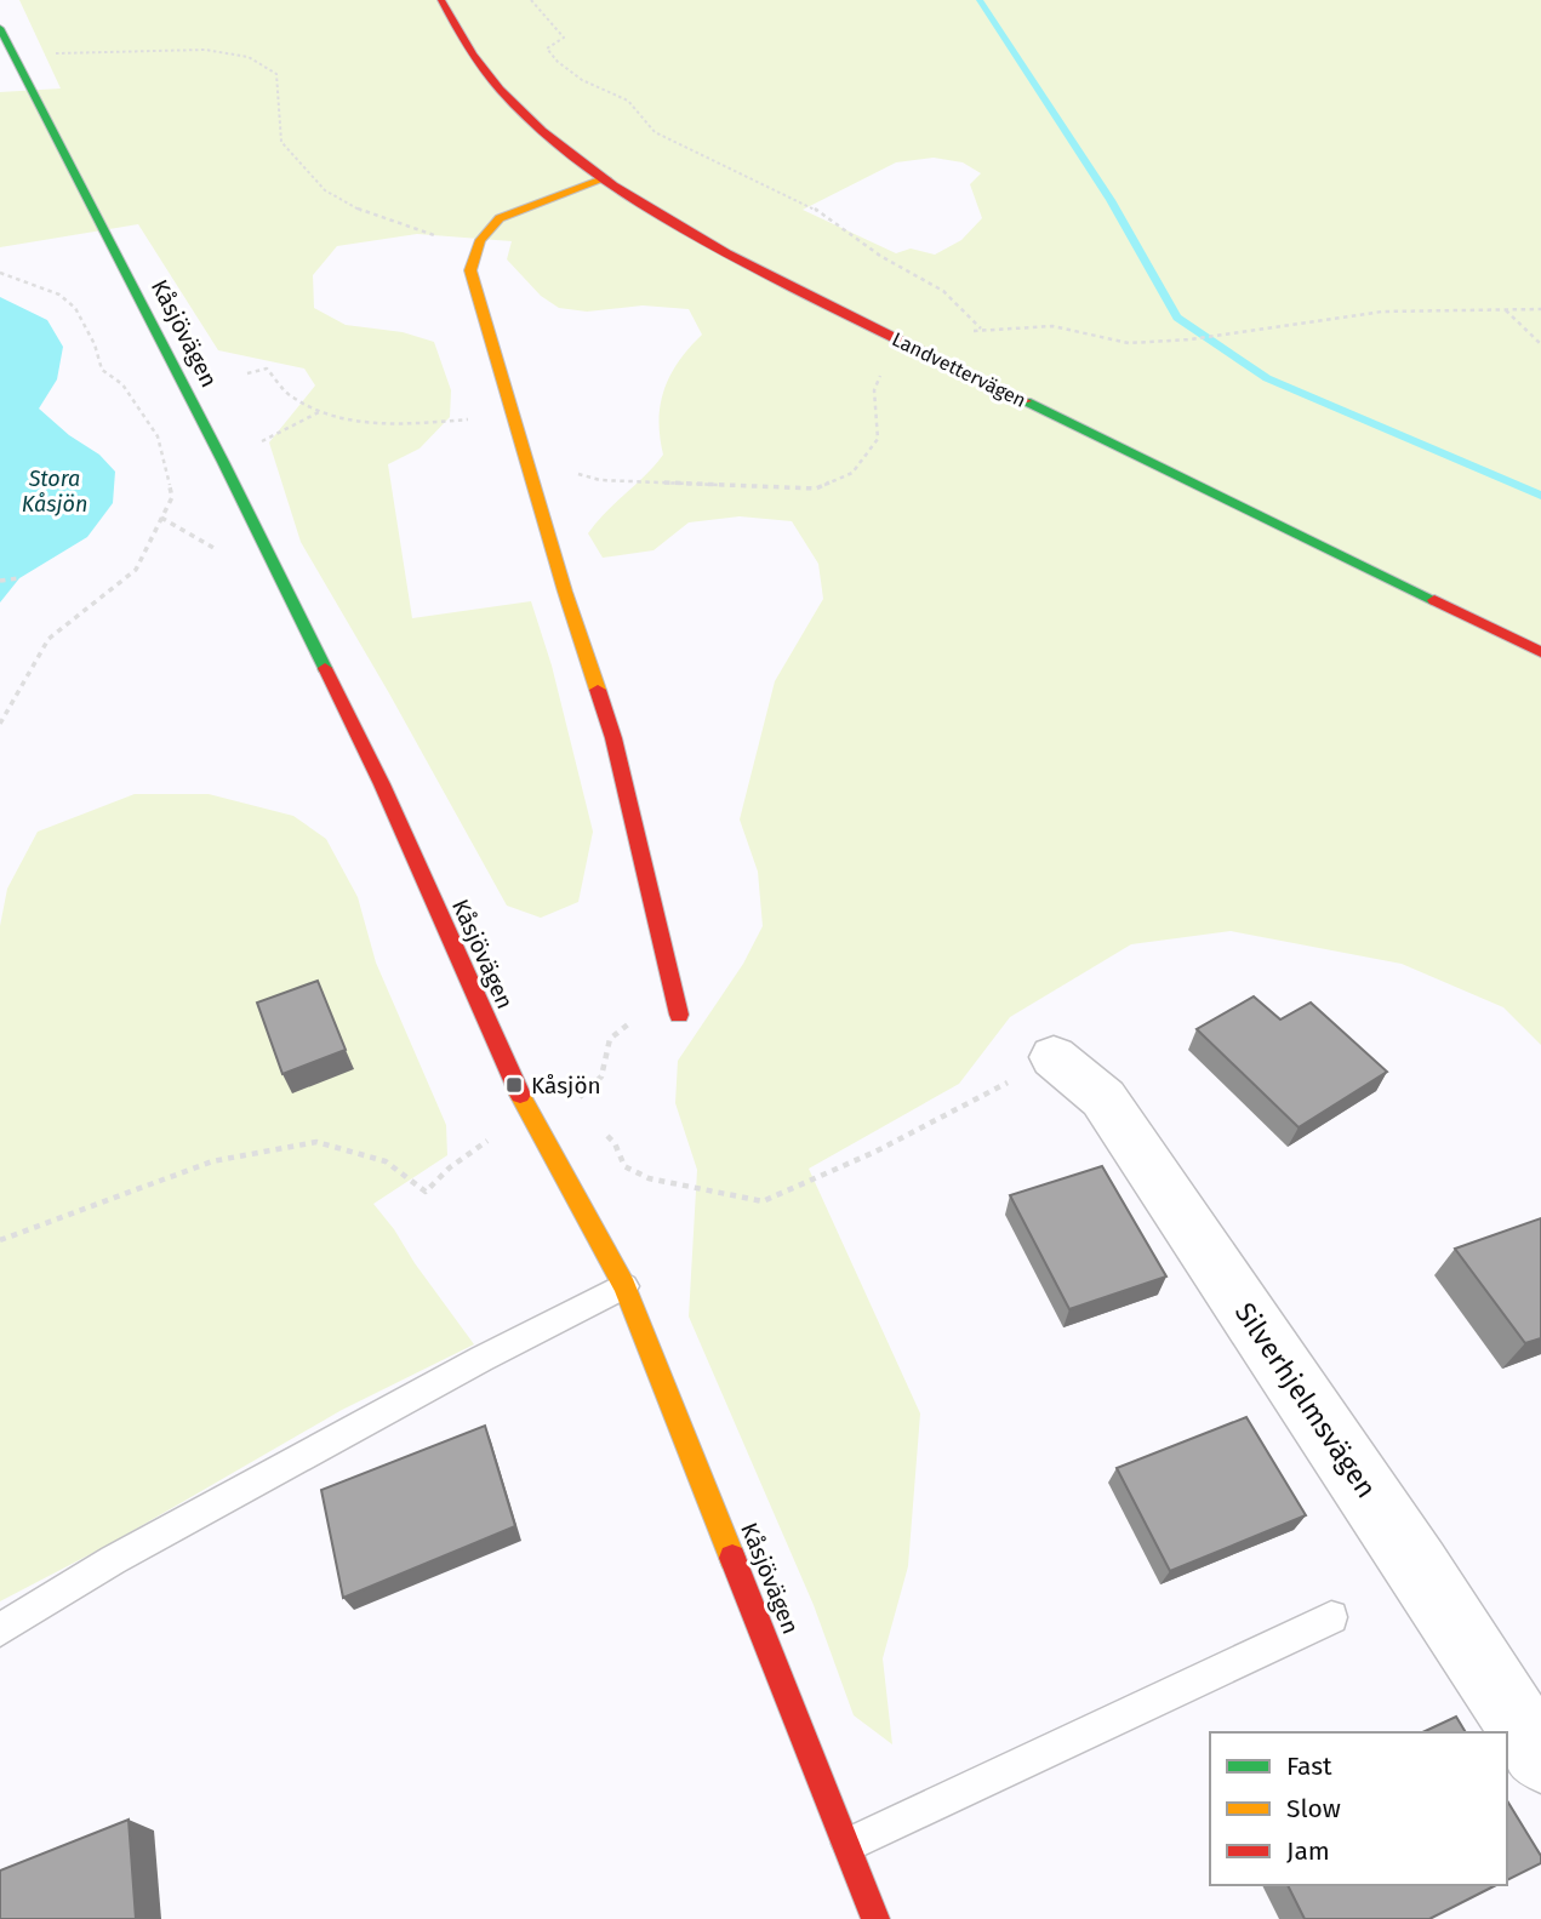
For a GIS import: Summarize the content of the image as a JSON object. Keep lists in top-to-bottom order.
{
  "streets": {
    "street": ["Kåsjövägen", "Landvettervägen", "Silverhjelmsvägen"]
  },
  "water": ["Stora Kåsjön"],
  "places": {
    "transit": ["Kåsjön"]
  },
  "legend": ["Fast", "Slow", "Jam"]
}
